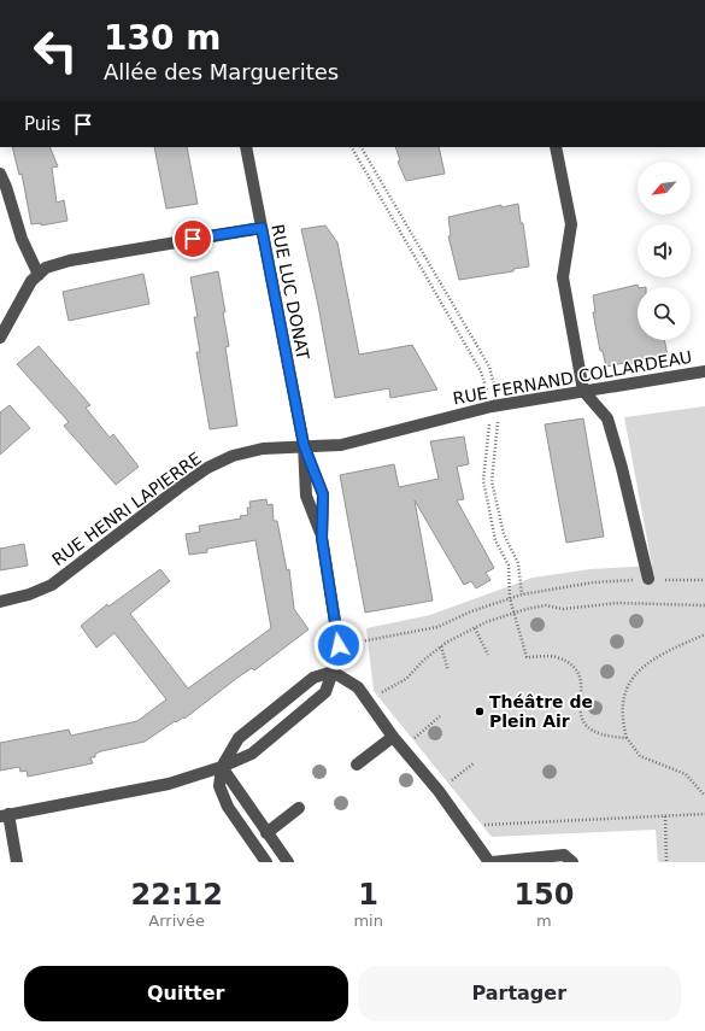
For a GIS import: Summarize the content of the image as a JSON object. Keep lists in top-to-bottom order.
{
  "streets": {
    "street": ["RUE LUC DONAT", "RUE FERNAND COLLARDEAU", "RUE HENRI LAPIERRE"]
  },
  "crossings": [
    ["RUE LUC DONAT", "RUE FERNAND COLLARDEAU"],
    ["RUE LUC DONAT", "RUE HENRI LAPIERRE"],
    ["RUE FERNAND COLLARDEAU", "RUE HENRI LAPIERRE"]
  ],
  "places": ["Théâtre de Plein Air"],
  "north": "bottom left",
  "page": {
    "turn": ["130 m", "Allée des Marguerites"],
    "then": "Puis",
    "eta": [
      "22:12",
      "Arrivée",
      "1",
      "min",
      "150",
      "m"
    ],
    "buttons": ["Quitter", "Partager"]
  }
}
